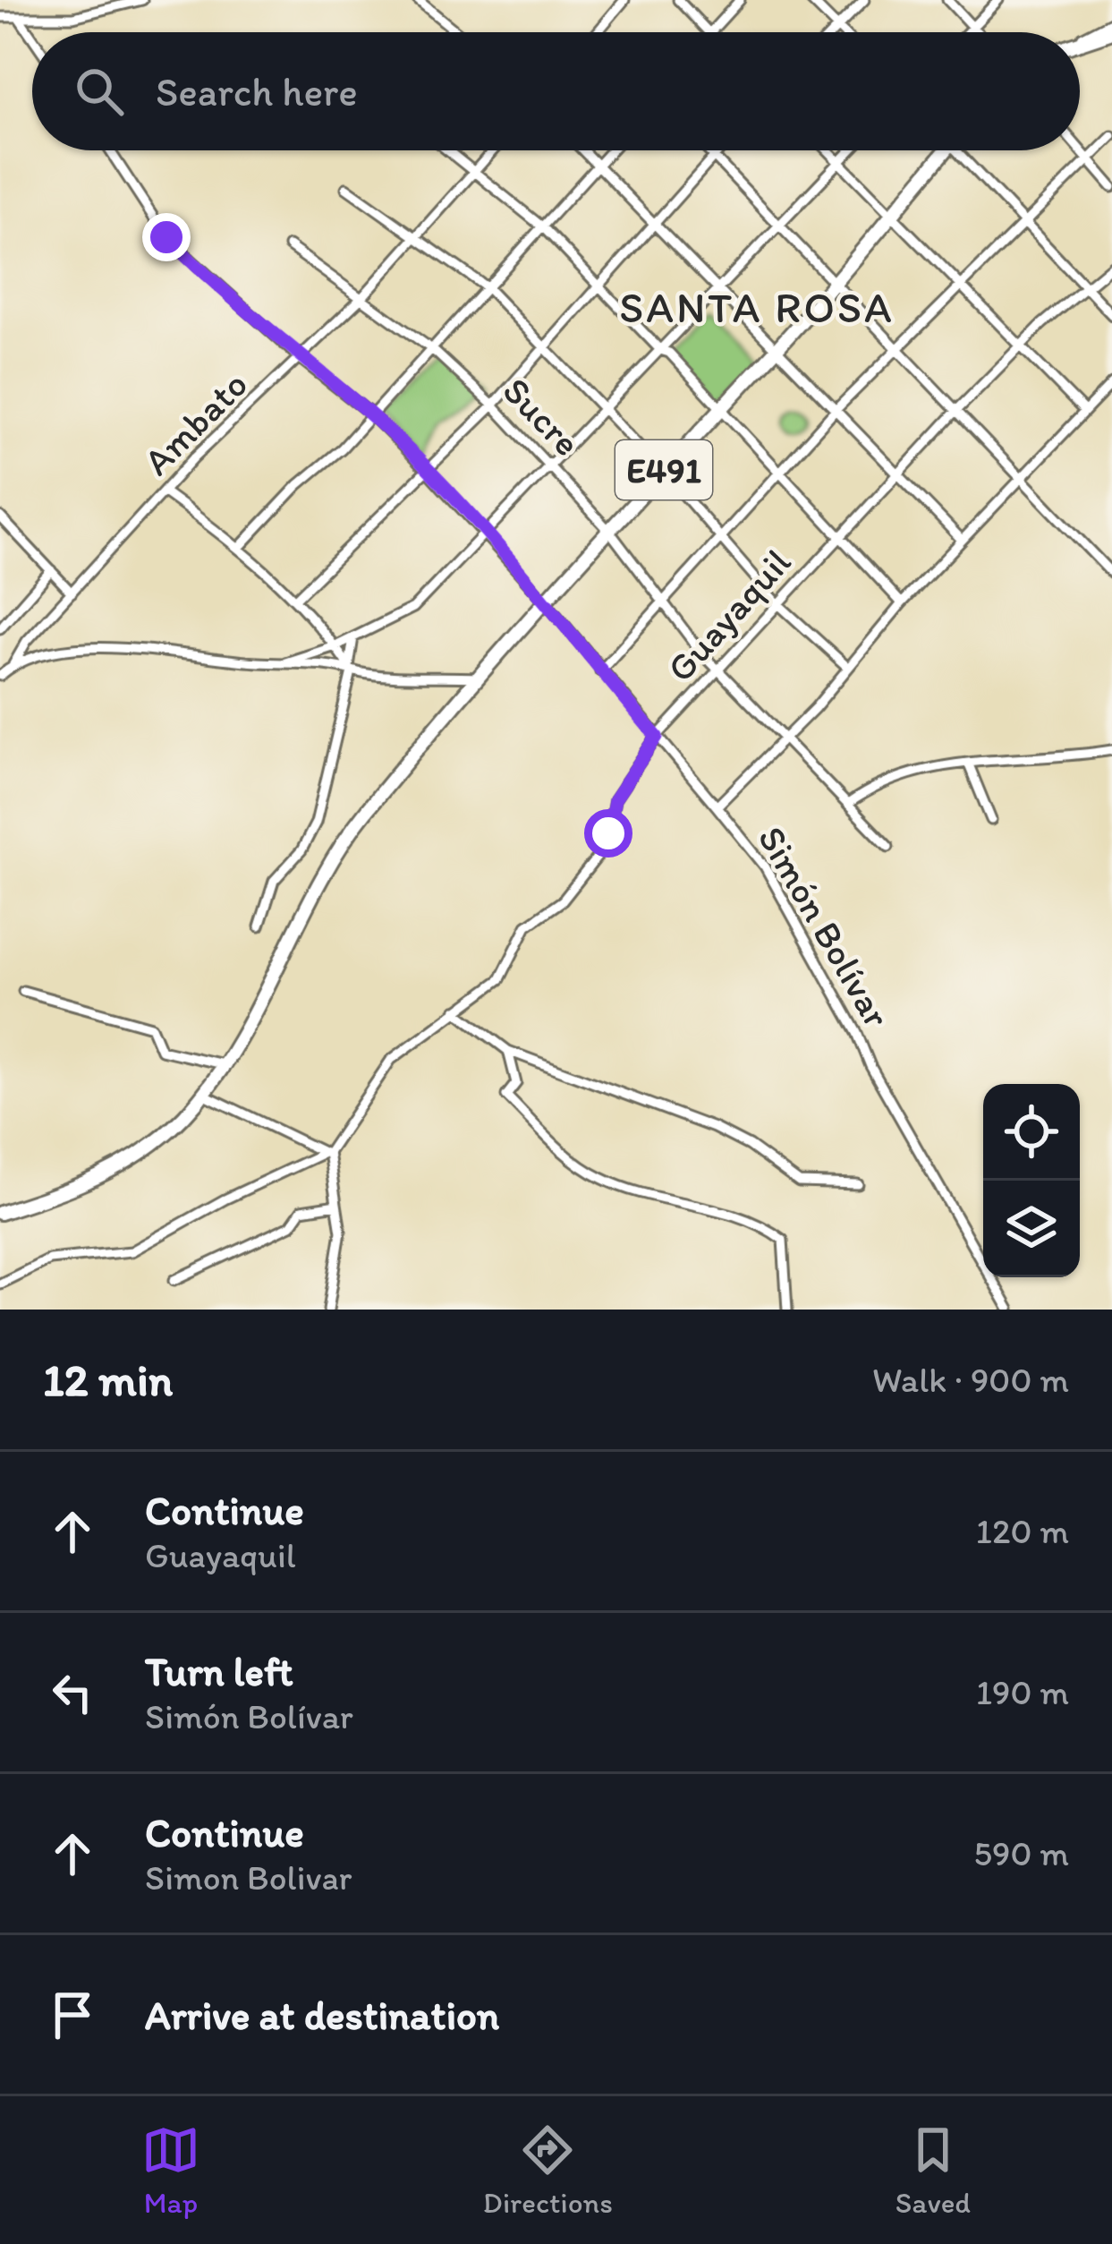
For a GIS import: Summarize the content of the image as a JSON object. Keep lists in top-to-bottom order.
{
  "streets": {
    "highway": ["E491"],
    "street": [
      "Sucre",
      "Ambato",
      "Guayaquil",
      "Simón Bolívar"
    ]
  },
  "crossings": [
    ["Sucre", "Ambato"],
    ["Sucre", "E491"],
    ["Sucre", "Guayaquil"],
    ["Ambato", "Simón Bolívar"],
    ["E491", "Simón Bolívar"],
    ["Guayaquil", "Simón Bolívar"]
  ],
  "districts": ["SANTA ROSA"],
  "page": {
    "search": "Search here",
    "heading": ["12 min", "Walk · 900 m"],
    "list": [
      ["Continue", "Guayaquil", "120 m"],
      ["Turn left", "Simón Bolívar", "190 m"],
      ["Continue", "Simon Bolivar", "590 m"],
      "Arrive at destination"
    ],
    "nav": ["Map", "Directions", "Saved"]
  }
}
